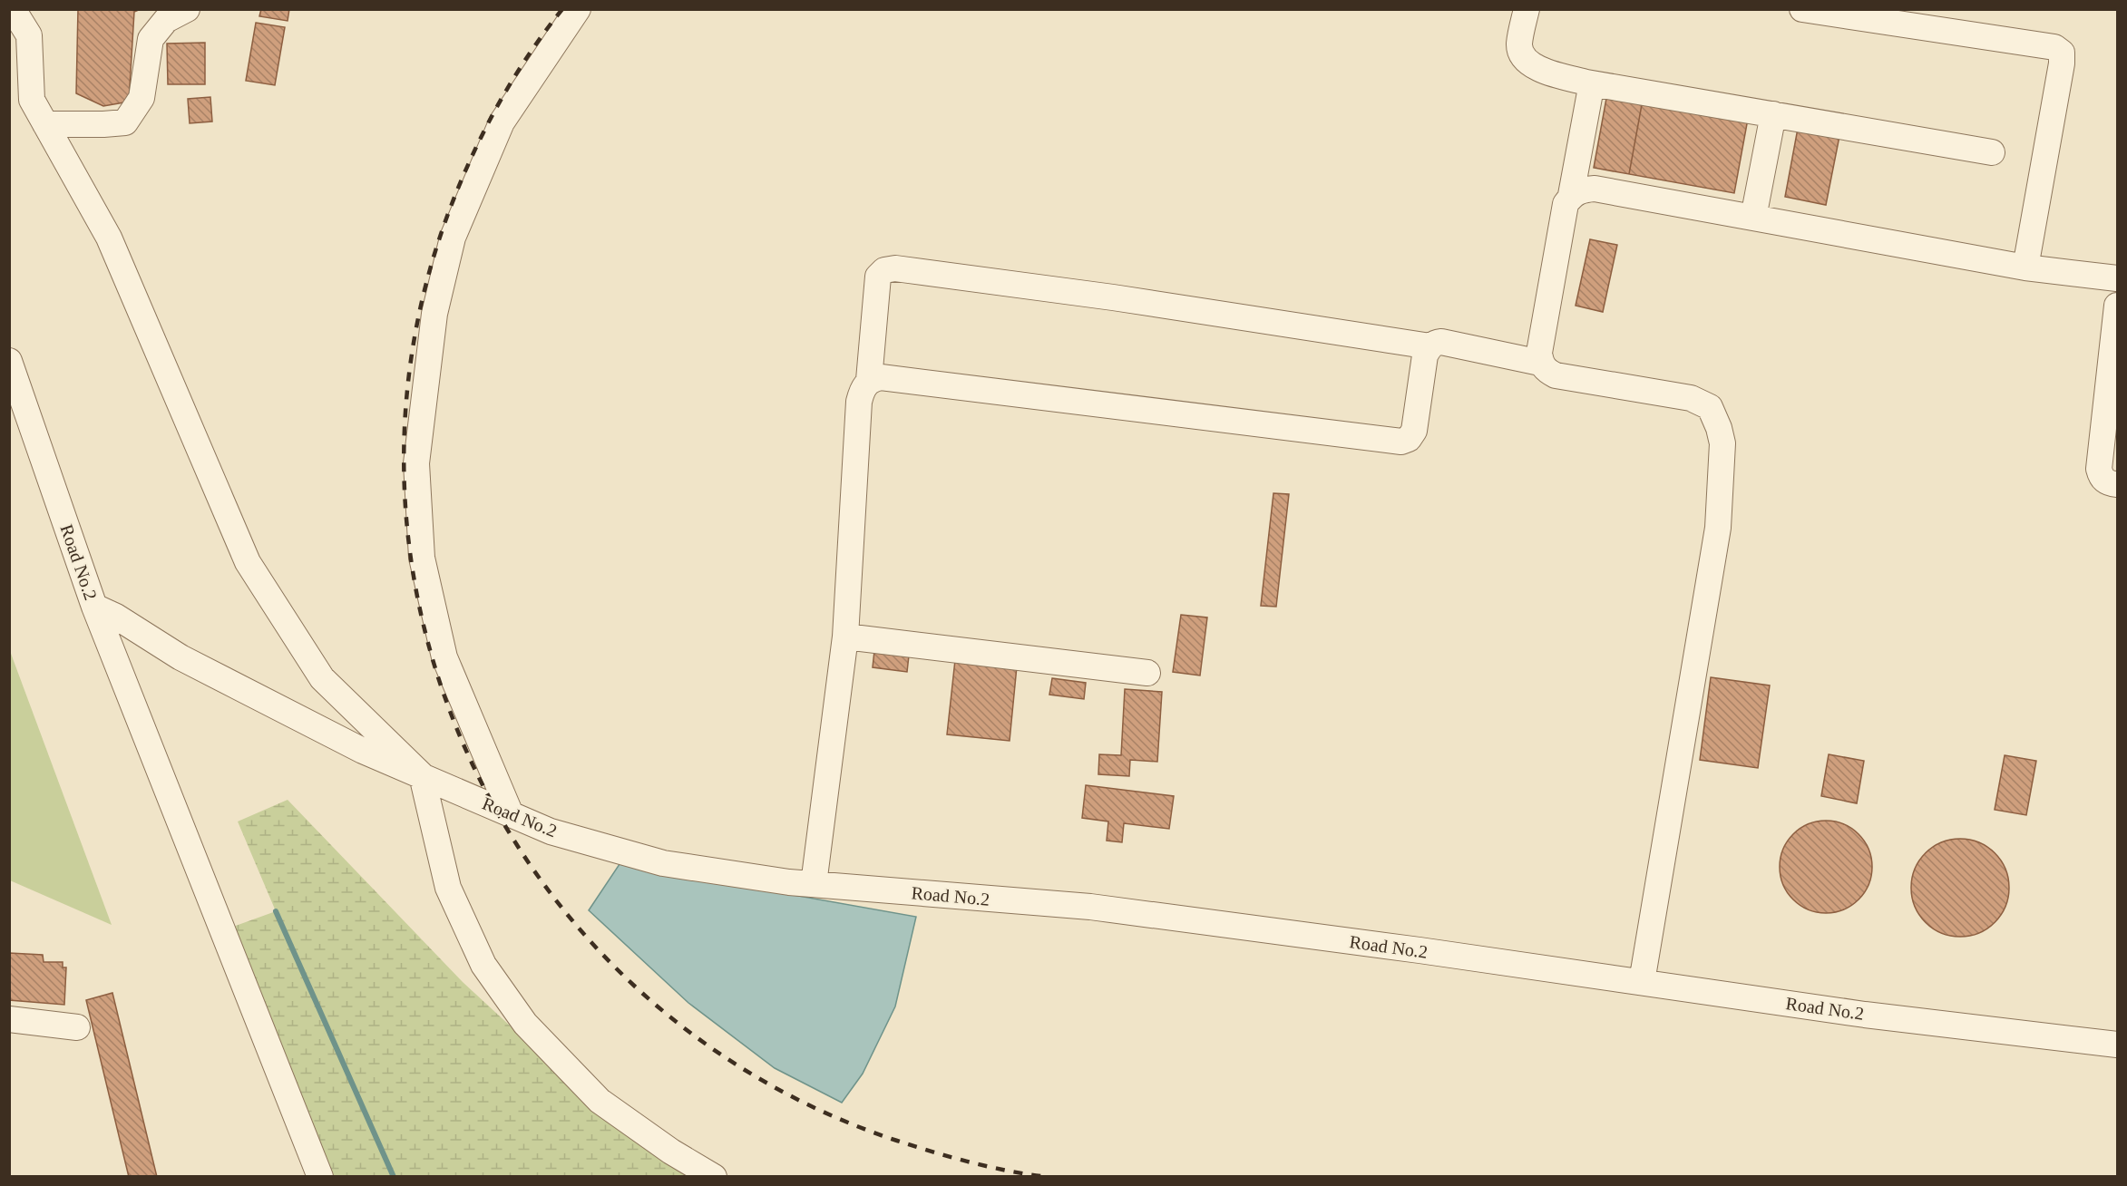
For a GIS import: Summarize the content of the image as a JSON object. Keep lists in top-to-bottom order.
{
  "streets": {
    "street": ["Road No.2"]
  }
}
